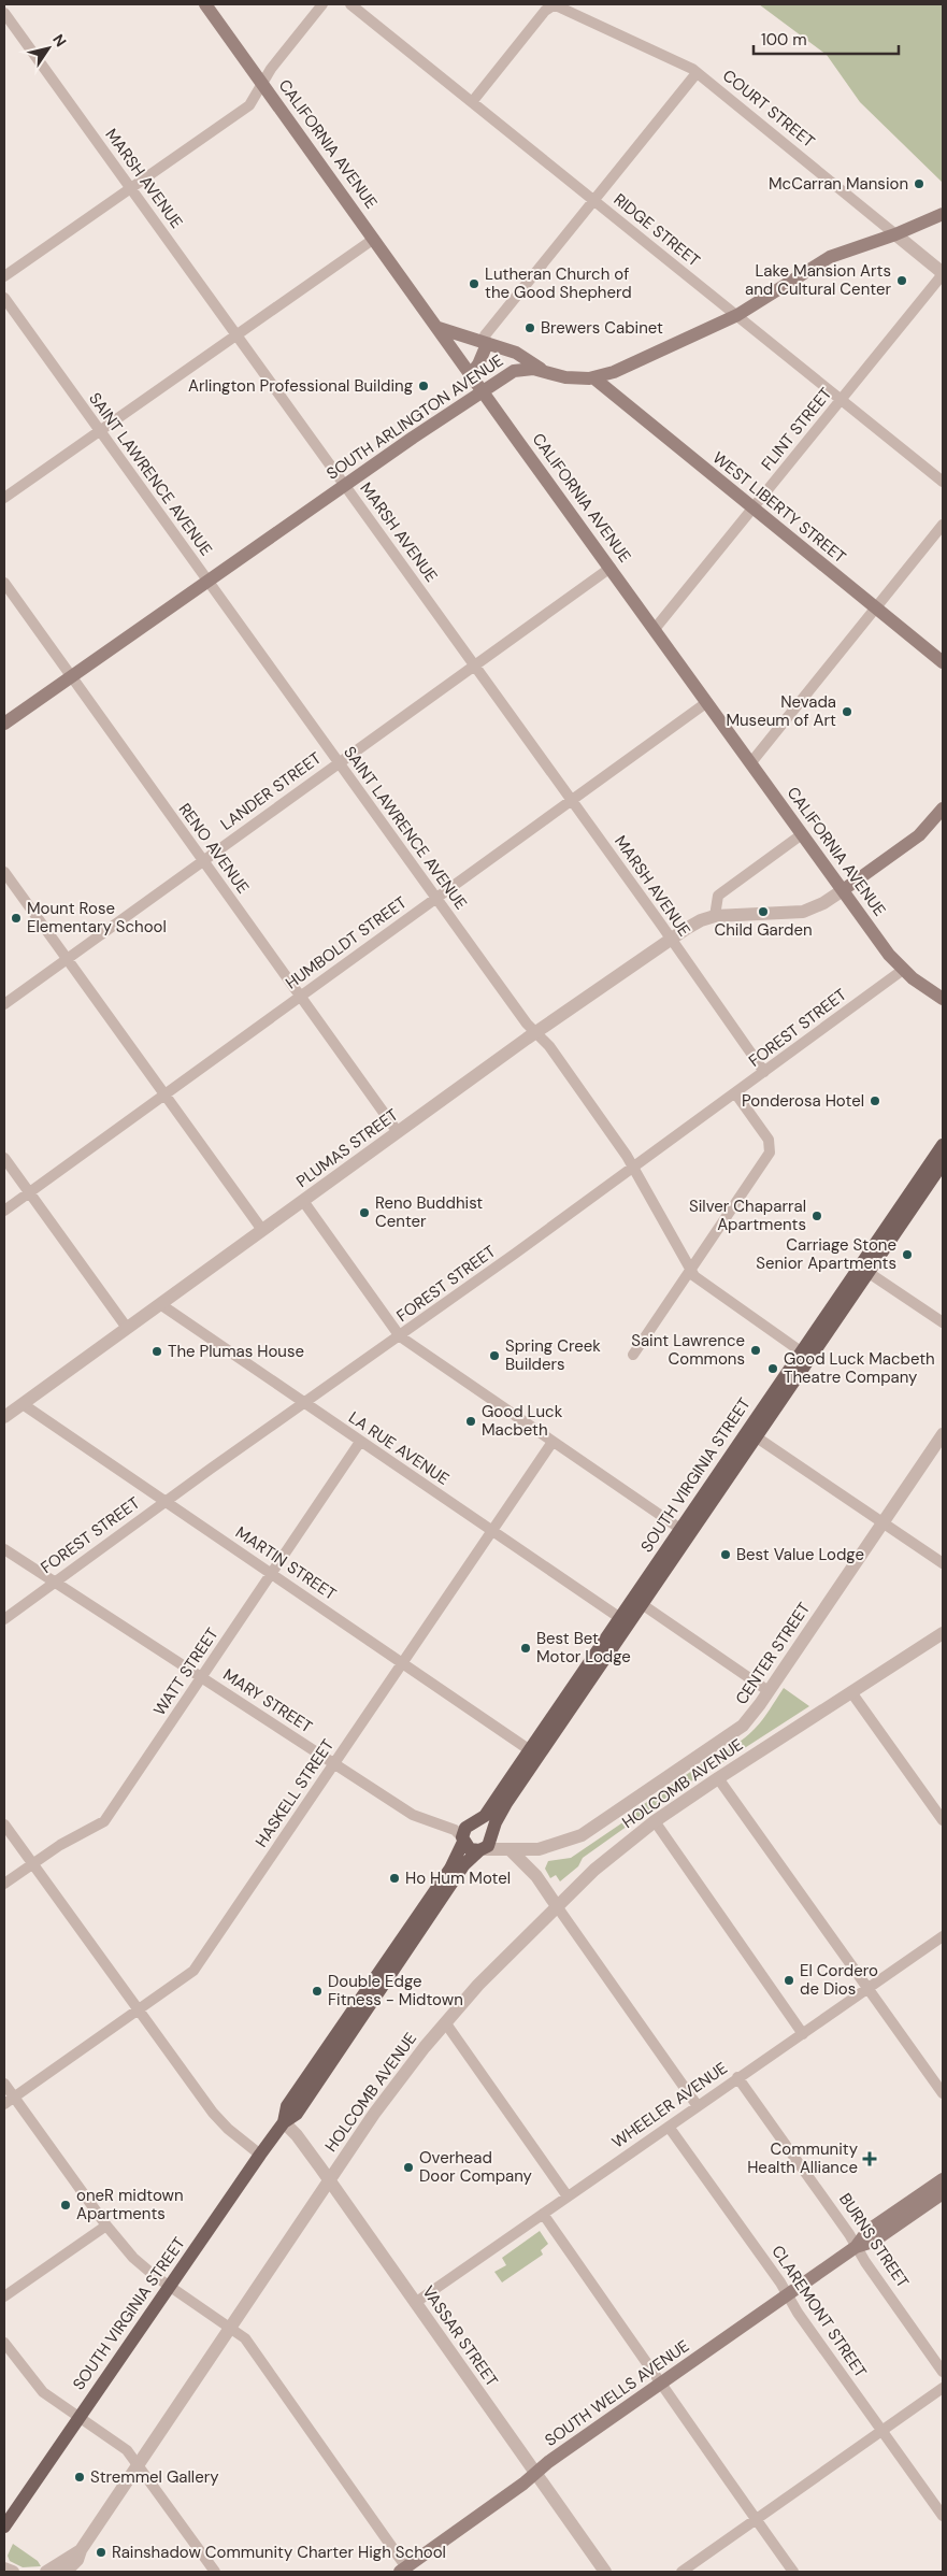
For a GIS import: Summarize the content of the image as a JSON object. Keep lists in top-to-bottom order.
{
  "streets": {
    "main road": [
      "CALIFORNIA AVENUE",
      "SOUTH ARLINGTON AVENUE",
      "WEST LIBERTY STREET",
      "SOUTH VIRGINIA STREET",
      "SOUTH WELLS AVENUE"
    ],
    "street": [
      "COURT STREET",
      "MARSH AVENUE",
      "RIDGE STREET",
      "FLINT STREET",
      "SAINT LAWRENCE AVENUE",
      "LANDER STREET",
      "RENO AVENUE",
      "HUMBOLDT STREET",
      "FOREST STREET",
      "PLUMAS STREET",
      "LA RUE AVENUE",
      "MARTIN STREET",
      "CENTER STREET",
      "WATT STREET",
      "MARY STREET",
      "HOLCOMB AVENUE",
      "HASKELL STREET",
      "WHEELER AVENUE",
      "BURNS STREET",
      "CLAREMONT STREET",
      "VASSAR STREET"
    ]
  },
  "crossings": [
    ["COURT STREET", "RIDGE STREET"],
    ["COURT STREET", "SOUTH ARLINGTON AVENUE"],
    ["COURT STREET", "FLINT STREET"],
    ["CALIFORNIA AVENUE", "SOUTH ARLINGTON AVENUE"],
    ["CALIFORNIA AVENUE", "FLINT STREET"],
    ["CALIFORNIA AVENUE", "LANDER STREET"],
    ["CALIFORNIA AVENUE", "HUMBOLDT STREET"],
    ["CALIFORNIA AVENUE", "FOREST STREET"],
    ["CALIFORNIA AVENUE", "PLUMAS STREET"],
    ["MARSH AVENUE", "SOUTH ARLINGTON AVENUE"],
    ["MARSH AVENUE", "LANDER STREET"],
    ["MARSH AVENUE", "HUMBOLDT STREET"],
    ["MARSH AVENUE", "FOREST STREET"],
    ["MARSH AVENUE", "PLUMAS STREET"],
    ["RIDGE STREET", "SOUTH ARLINGTON AVENUE"],
    ["RIDGE STREET", "FLINT STREET"],
    ["SOUTH ARLINGTON AVENUE", "SAINT LAWRENCE AVENUE"],
    ["SOUTH ARLINGTON AVENUE", "WEST LIBERTY STREET"],
    ["SOUTH ARLINGTON AVENUE", "RENO AVENUE"],
    ["FLINT STREET", "WEST LIBERTY STREET"],
    ["SAINT LAWRENCE AVENUE", "LANDER STREET"],
    ["SAINT LAWRENCE AVENUE", "HUMBOLDT STREET"],
    ["SAINT LAWRENCE AVENUE", "FOREST STREET"],
    ["SAINT LAWRENCE AVENUE", "PLUMAS STREET"],
    ["SAINT LAWRENCE AVENUE", "SOUTH VIRGINIA STREET"],
    ["LANDER STREET", "RENO AVENUE"],
    ["RENO AVENUE", "HUMBOLDT STREET"],
    ["RENO AVENUE", "PLUMAS STREET"],
    ["FOREST STREET", "LA RUE AVENUE"],
    ["FOREST STREET", "MARTIN STREET"],
    ["FOREST STREET", "MARY STREET"],
    ["PLUMAS STREET", "LA RUE AVENUE"],
    ["PLUMAS STREET", "MARTIN STREET"],
    ["LA RUE AVENUE", "SOUTH VIRGINIA STREET"],
    ["LA RUE AVENUE", "WATT STREET"],
    ["LA RUE AVENUE", "HASKELL STREET"],
    ["SOUTH VIRGINIA STREET", "MARTIN STREET"],
    ["SOUTH VIRGINIA STREET", "CENTER STREET"],
    ["SOUTH VIRGINIA STREET", "MARY STREET"],
    ["SOUTH VIRGINIA STREET", "VASSAR STREET"],
    ["MARTIN STREET", "WATT STREET"],
    ["MARTIN STREET", "HASKELL STREET"],
    ["CENTER STREET", "MARY STREET"],
    ["WATT STREET", "MARY STREET"],
    ["MARY STREET", "HASKELL STREET"],
    ["HOLCOMB AVENUE", "VASSAR STREET"],
    ["WHEELER AVENUE", "BURNS STREET"],
    ["WHEELER AVENUE", "CLAREMONT STREET"],
    ["WHEELER AVENUE", "VASSAR STREET"],
    ["BURNS STREET", "SOUTH WELLS AVENUE"],
    ["CLAREMONT STREET", "SOUTH WELLS AVENUE"],
    ["VASSAR STREET", "SOUTH WELLS AVENUE"]
  ],
  "places": {
    "other": [
      "McCarran Mansion",
      "Lake Mansion Arts and Cultural Center",
      "Lutheran Church of the Good Shepherd",
      "Brewers Cabinet",
      "Arlington Professional Building",
      "Nevada Museum of Art",
      "Child Garden",
      "Mount Rose Elementary School",
      "Ponderosa Hotel",
      "Reno Buddhist Center",
      "Silver Chaparral Apartments",
      "Carriage Stone Senior Apartments",
      "Saint Lawrence Commons",
      "The Plumas House",
      "Spring Creek Builders",
      "Good Luck Macbeth Theatre Company",
      "Good Luck Macbeth",
      "Best Value Lodge",
      "Best Bet Motor Lodge",
      "Ho Hum Motel",
      "El Cordero de Dios",
      "Double Edge Fitness - Midtown",
      "Overhead Door Company",
      "oneR midtown Apartments",
      "Stremmel Gallery",
      "Rainshadow Community Charter High School"
    ],
    "health": ["Community Health Alliance"]
  },
  "scale_bar": "100 m",
  "north": "top right"
}
